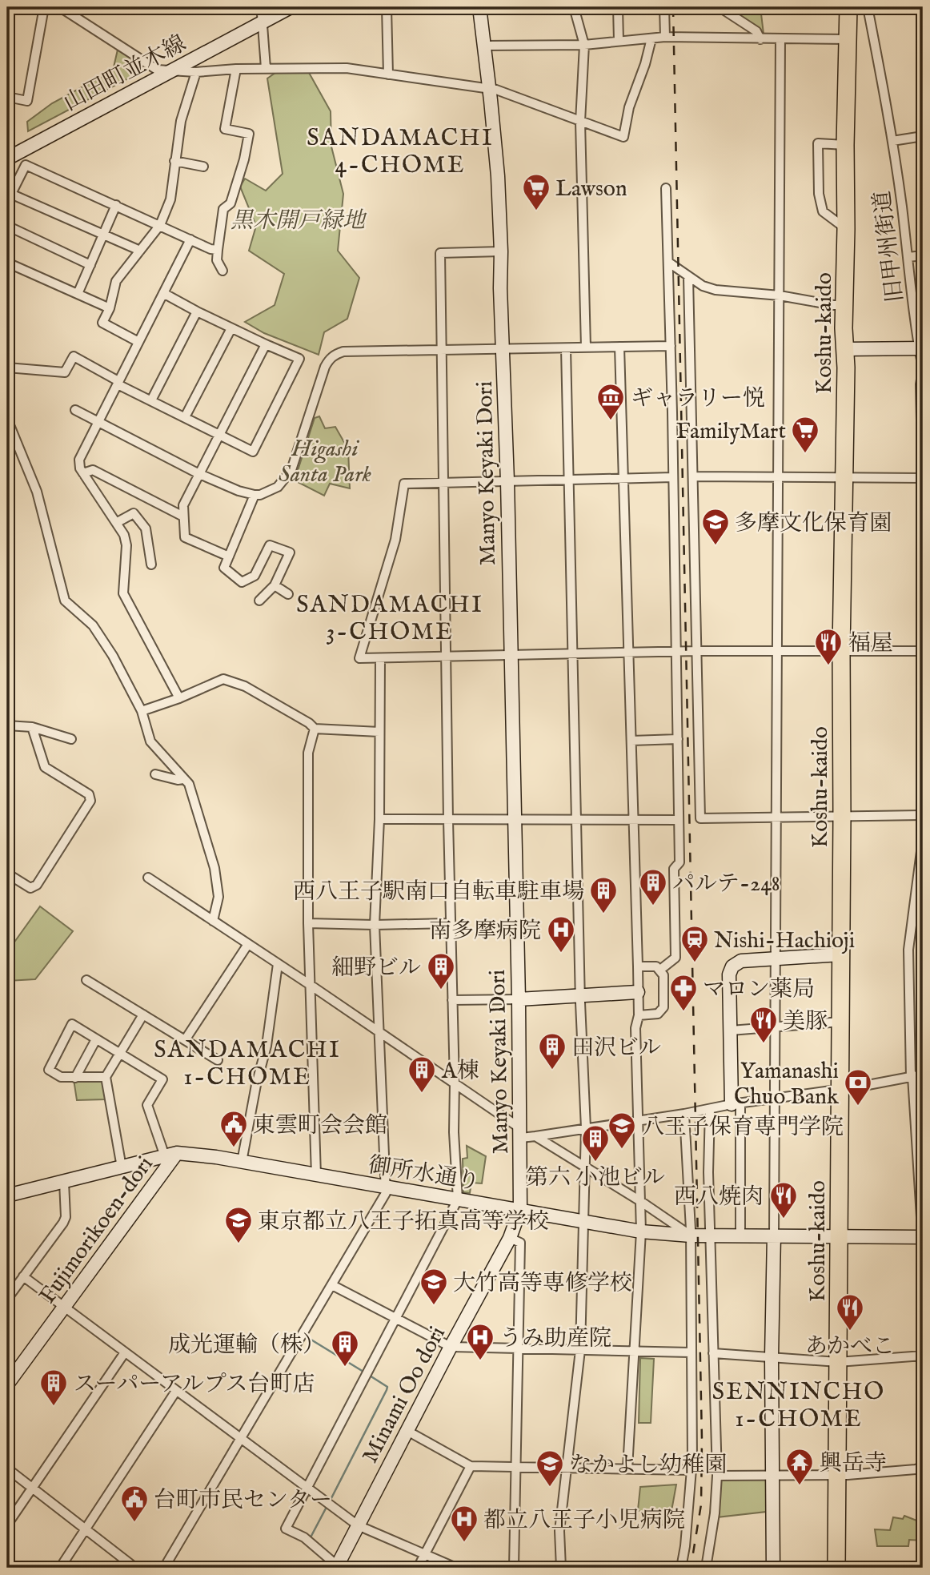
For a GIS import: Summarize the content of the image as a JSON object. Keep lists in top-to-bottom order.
{
  "streets": {
    "highway": ["Koshu-kaido"],
    "street": [
      "山田町並木線",
      "旧甲州街道",
      "Manyo Keyaki Dori",
      "御所水通り",
      "Fujimorikoen-dori",
      "Minami Oo dori"
    ]
  },
  "crossings": [
    ["Koshu-kaido", "御所水通り"],
    ["Manyo Keyaki Dori", "御所水通り"],
    ["Manyo Keyaki Dori", "Minami Oo dori"],
    ["御所水通り", "Fujimorikoen-dori"],
    ["御所水通り", "Minami Oo dori"]
  ],
  "districts": [
    "SANDAMACHI 4-CHOME",
    "SANDAMACHI 3-CHOME",
    "SANDAMACHI 1-CHOME",
    "SENNINCHO 1-CHOME"
  ],
  "parks": ["黒木開戸緑地", "Higashi Santa Park"],
  "places": {
    "supermarket": ["Lawson", "FamilyMart"],
    "museum": ["ギャラリー悦"],
    "school or university": [
      "多摩文化保育園",
      "八王子保育専門学院",
      "東京都立八王子拓真高等学校",
      "大竹高等専修学校",
      "なかよし幼稚園"
    ],
    "restaurant": [
      "福屋",
      "美豚",
      "西八焼肉",
      "あかべこ"
    ],
    "building": [
      "パルテ-248",
      "西八王子駅南口自転車駐車場",
      "細野ビル",
      "田沢ビル",
      "A棟",
      "第六 小池ビル",
      "成光運輸（株）",
      "スーパーアルプス台町店"
    ],
    "hospital": ["南多摩病院", "うみ助産院", "都立八王子小児病院"],
    "station": ["Nishi-Hachioji"],
    "pharmacy": ["マロン薬局"],
    "bank": ["Yamanashi Chuo Bank"],
    "public building": ["東雲町会会館", "台町市民センター"],
    "temple": ["興岳寺"]
  }
}
